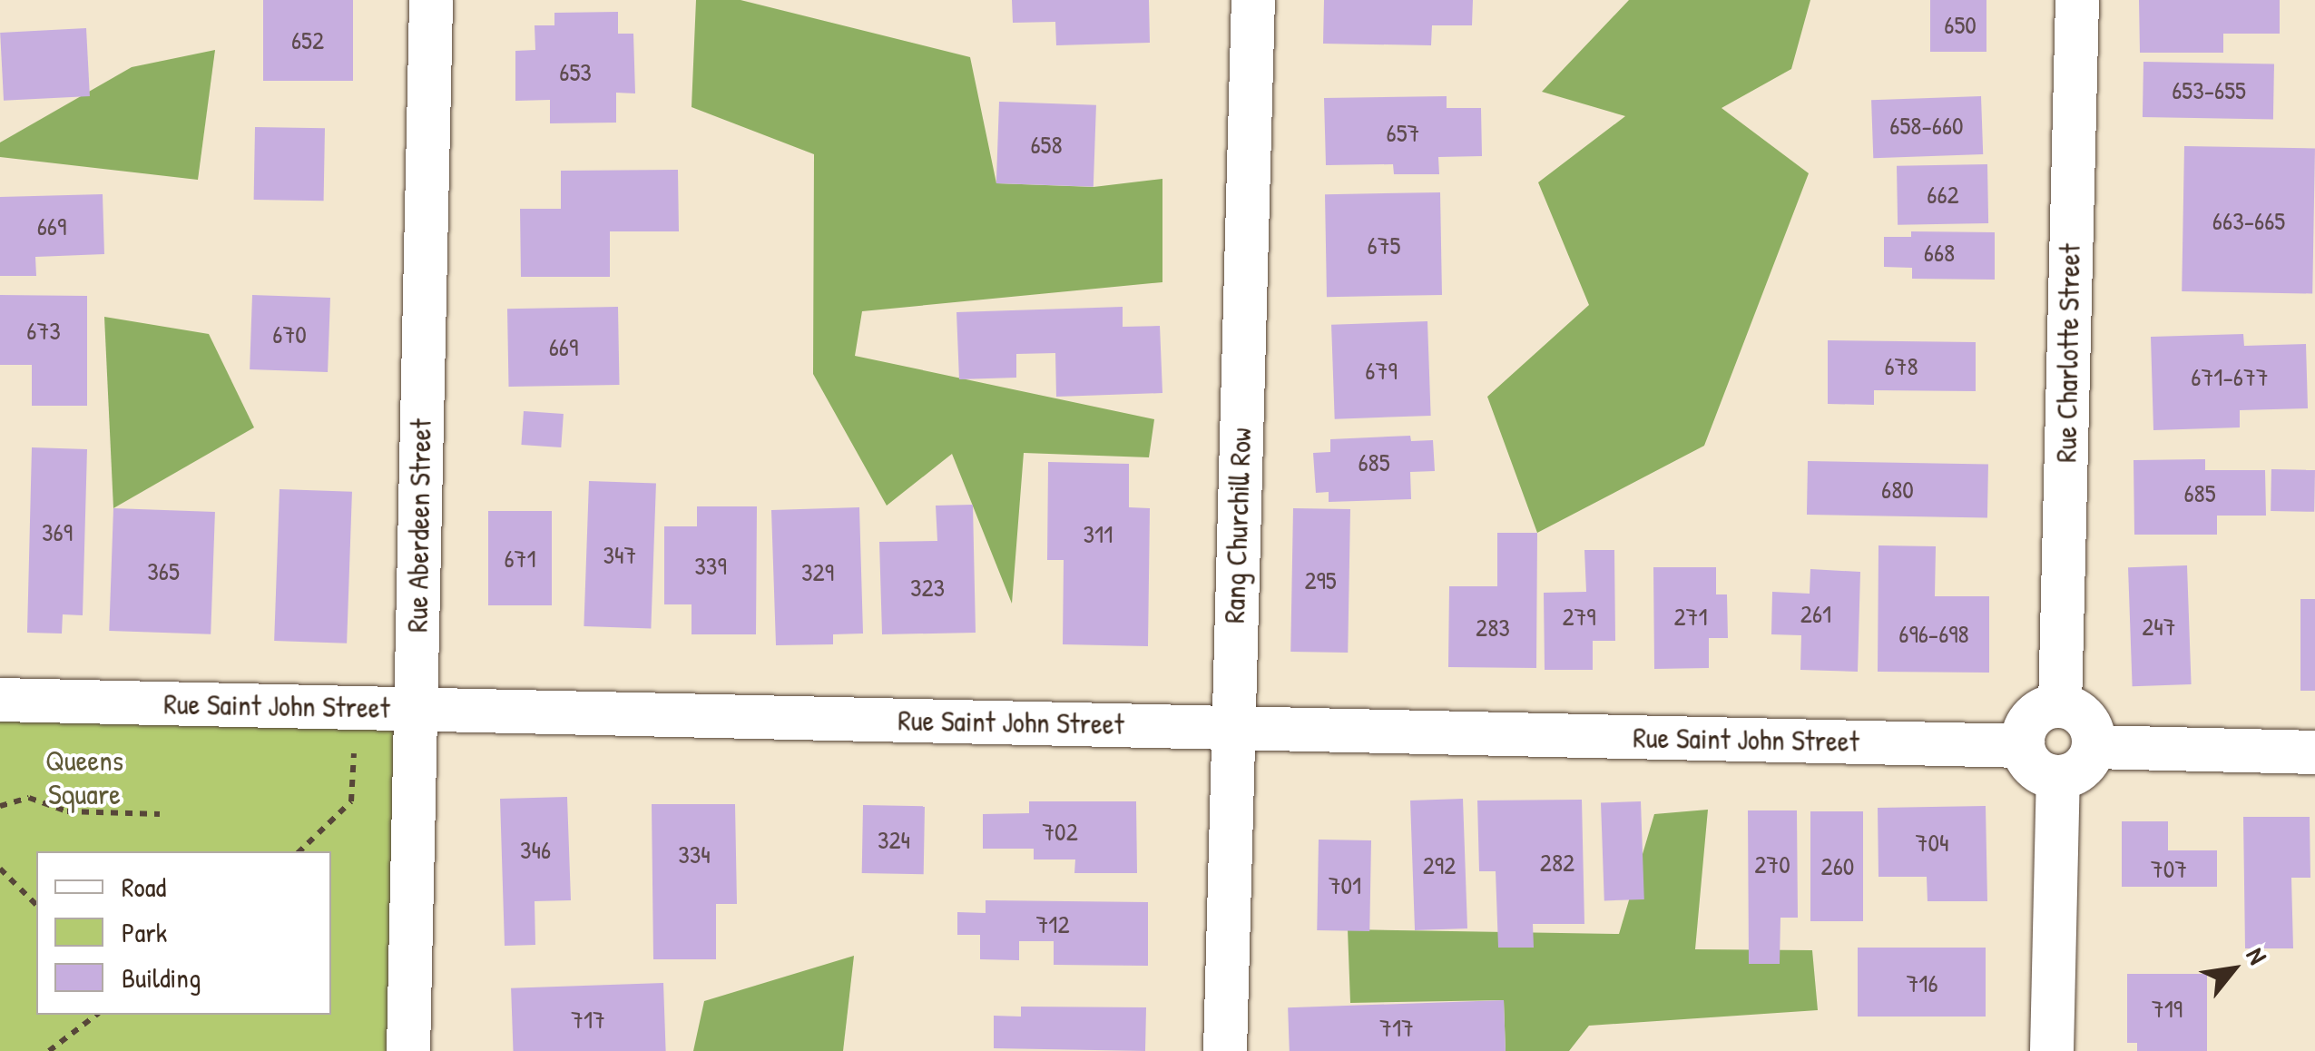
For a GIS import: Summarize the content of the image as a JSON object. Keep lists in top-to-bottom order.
{
  "streets": {
    "street": [
      "Rue Charlotte Street",
      "Rue Aberdeen Street",
      "Rang Churchill Row",
      "Rue Saint John Street"
    ]
  },
  "crossings": [
    ["Rue Charlotte Street", "Rue Saint John Street"],
    ["Rue Aberdeen Street", "Rue Saint John Street"],
    ["Rang Churchill Row", "Rue Saint John Street"]
  ],
  "parks": ["Queens Square"],
  "house_numbers": [
    "650",
    "652",
    "653",
    "653-655",
    "658-660",
    "657",
    "658",
    "662",
    "663-665",
    "669",
    "675",
    "668",
    "673",
    "670",
    "669",
    "678",
    "679",
    "671-677",
    "685",
    "680",
    "685",
    "369",
    "311",
    "347",
    "671",
    "339",
    "365",
    "329",
    "295",
    "323",
    "261",
    "279",
    "271",
    "247",
    "283",
    "696-698",
    "702",
    "324",
    "704",
    "346",
    "334",
    "282",
    "270",
    "292",
    "260",
    "707",
    "701",
    "712",
    "716",
    "719",
    "717",
    "717"
  ],
  "legend": ["Road", "Park", "Building"],
  "north": "top right"
}
